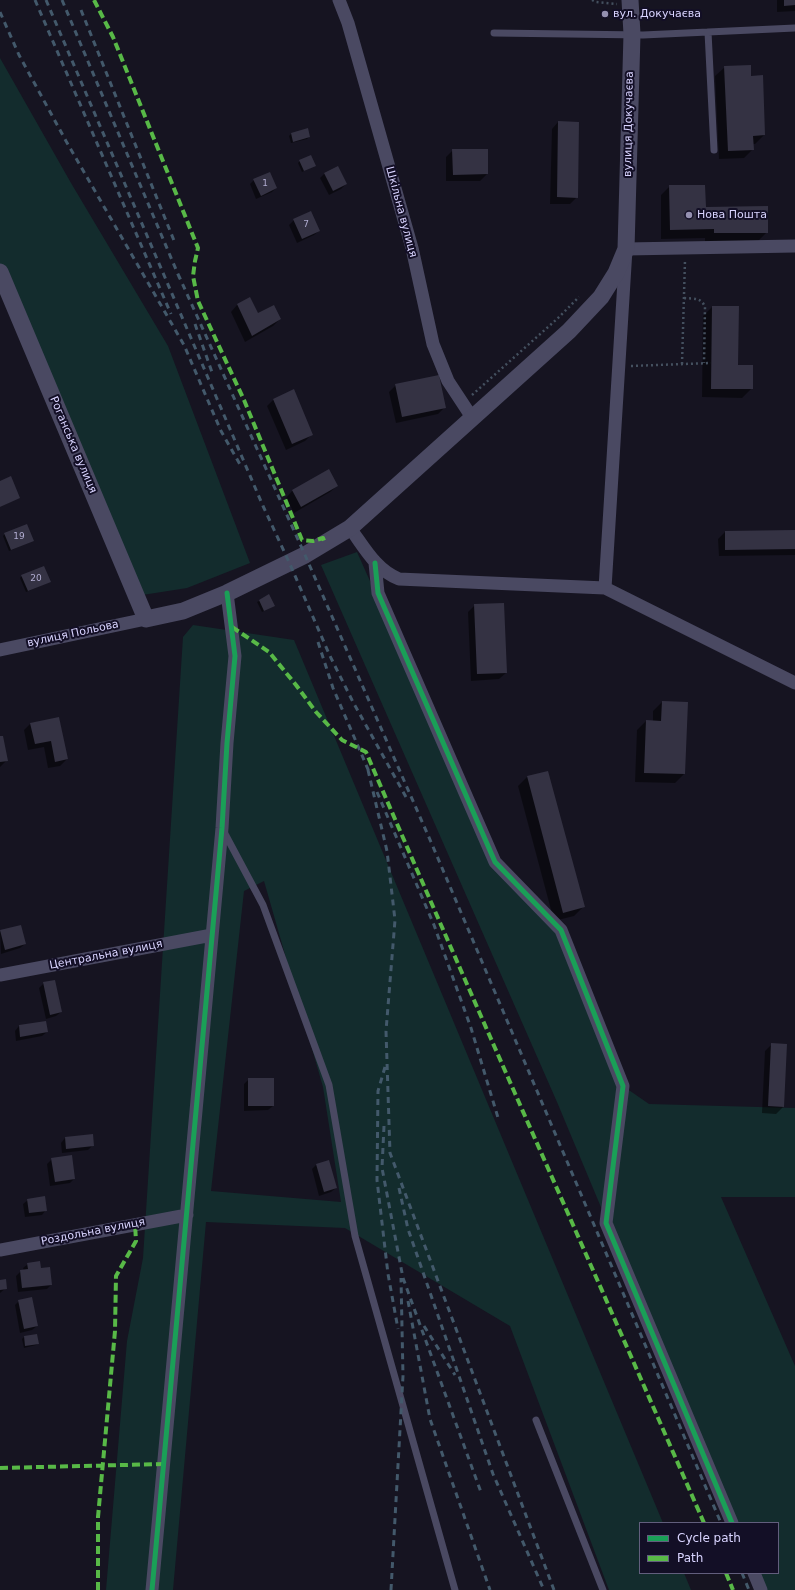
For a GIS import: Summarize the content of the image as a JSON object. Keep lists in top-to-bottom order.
{
  "streets": {
    "street": [
      "вулиця Докучаєва",
      "Шкільна вулиця",
      "Роганська вулиця",
      "вулиця Польова",
      "Центральна вулиця",
      "Роздольна вулиця"
    ]
  },
  "crossings": [
    ["Роганська вулиця", "вулиця Польова"]
  ],
  "places": ["вул. Докучаєва", "Нова Пошта"],
  "house_numbers": [
    "1",
    "7",
    "19",
    "20"
  ],
  "legend": ["Cycle path", "Path"]
}
